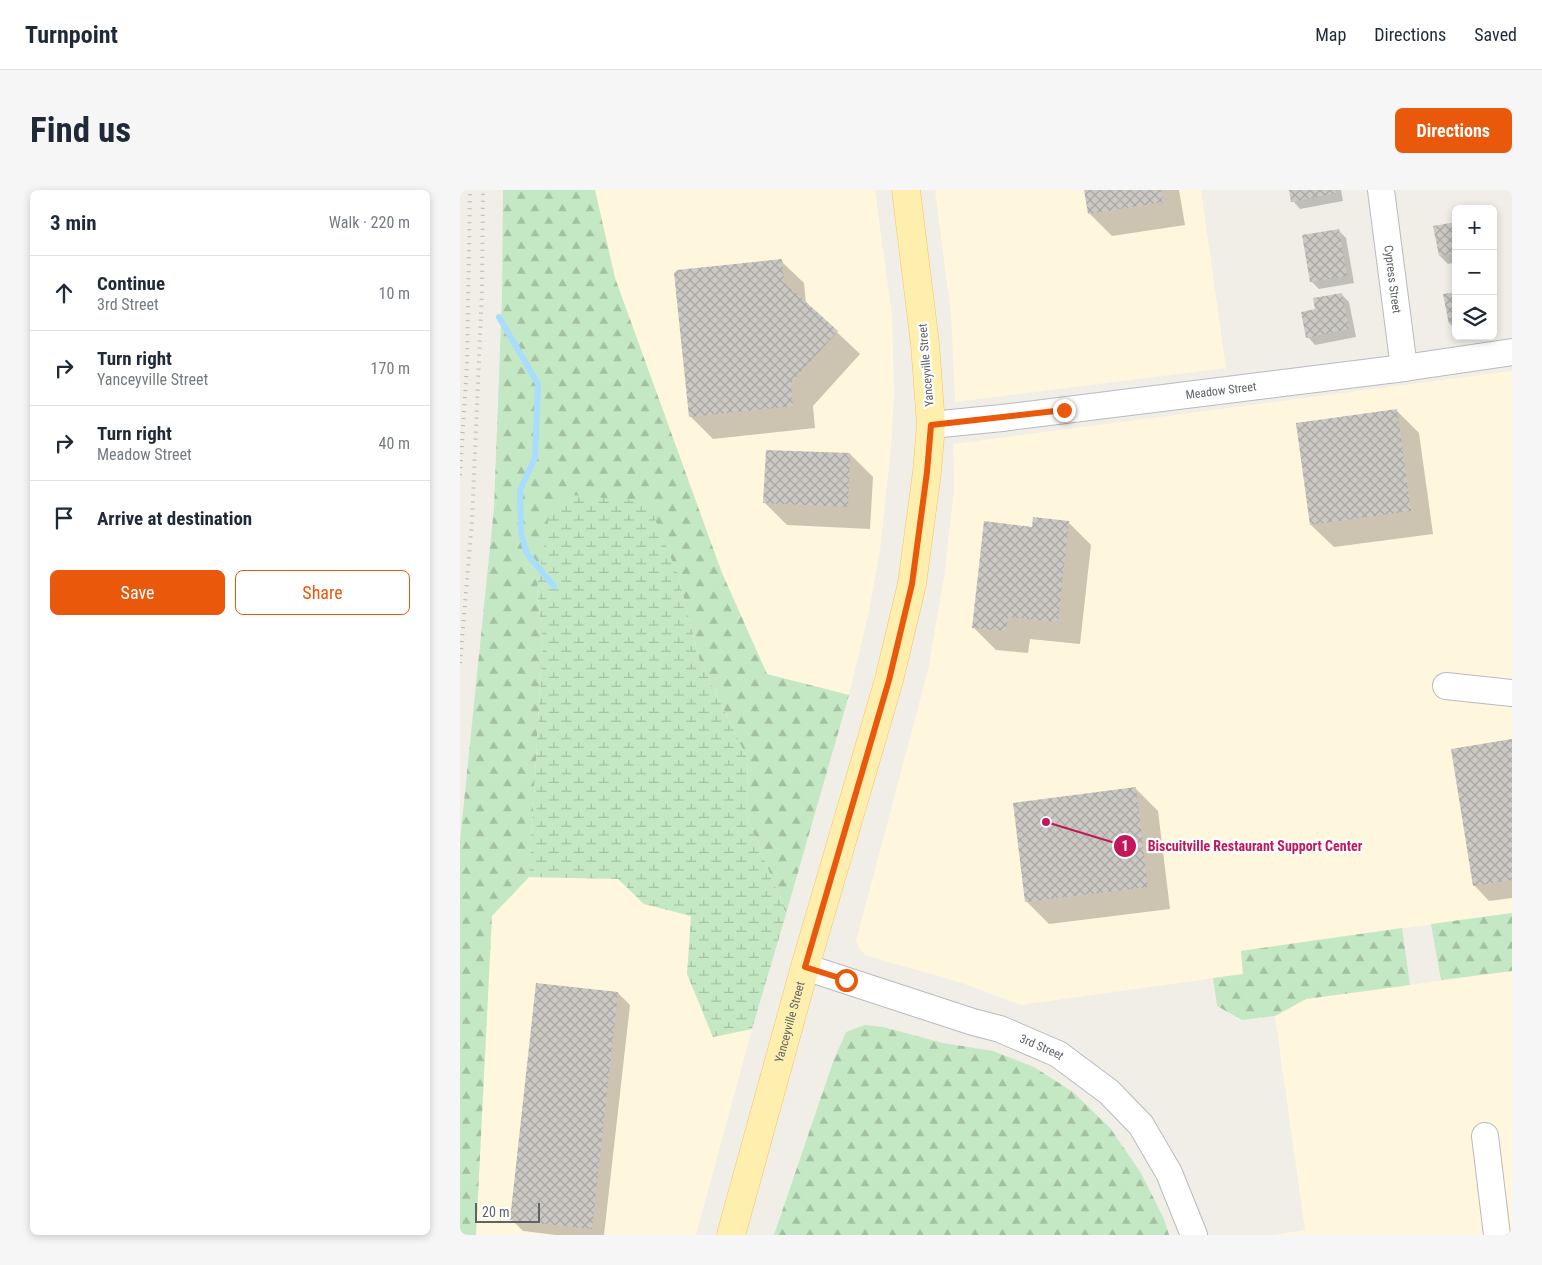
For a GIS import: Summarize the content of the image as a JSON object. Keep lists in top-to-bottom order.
{
  "streets": {
    "main road": ["Yanceyville Street"],
    "street": ["Cypress Street", "Meadow Street", "3rd Street"]
  },
  "crossings": [
    ["Cypress Street", "Meadow Street"],
    ["Yanceyville Street", "Meadow Street"],
    ["Yanceyville Street", "3rd Street"]
  ],
  "places": ["Biscuitville Restaurant Support Center"],
  "scale_bar": "20 m",
  "page": {
    "header": "Turnpoint",
    "nav": ["Map", "Directions", "Saved"],
    "buttons": [
      "Directions",
      ["Save", "Share"]
    ],
    "title": "Find us",
    "heading": ["3 min", "Walk · 220 m"],
    "map_buttons": ["+", "−"],
    "list": [
      ["Continue", "3rd Street", "10 m"],
      ["Turn right", "Yanceyville Street", "170 m"],
      ["Turn right", "Meadow Street", "40 m"],
      "Arrive at destination"
    ],
    "scale": "20 m"
  }
}
